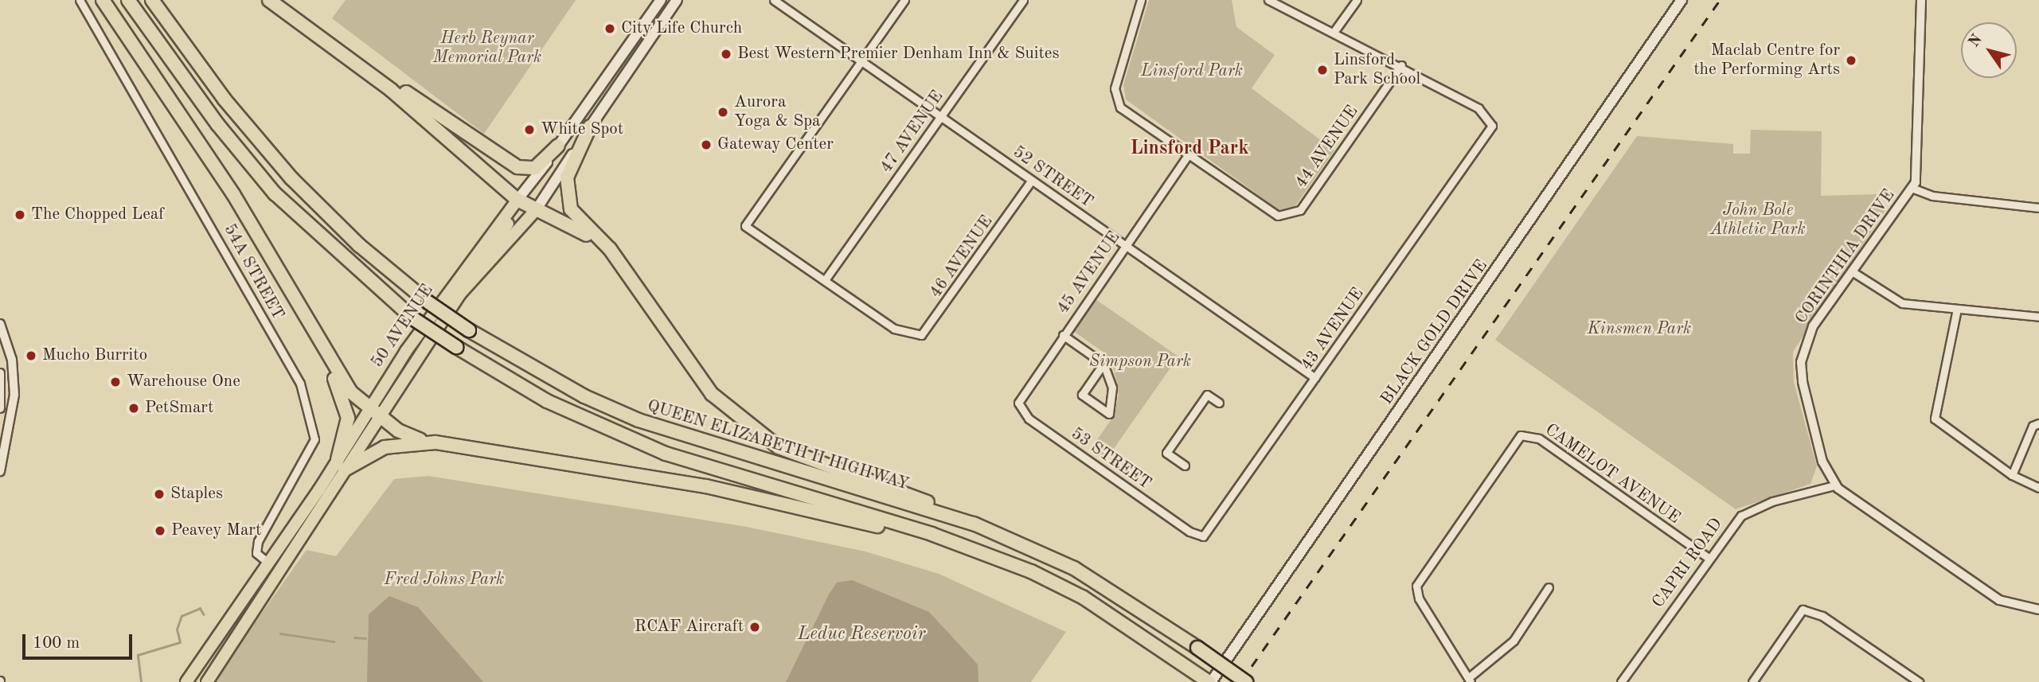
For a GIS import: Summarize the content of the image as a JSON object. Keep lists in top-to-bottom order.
{
  "streets": {
    "highway": ["QUEEN ELIZABETH II HIGHWAY"],
    "main road": ["50 AVENUE", "BLACK GOLD DRIVE"],
    "street": [
      "47 AVENUE",
      "44 AVENUE",
      "52 STREET",
      "46 AVENUE",
      "CORINTHIA DRIVE",
      "54A STREET",
      "45 AVENUE",
      "43 AVENUE",
      "53 STREET",
      "CAMELOT AVENUE",
      "CAPRI ROAD"
    ]
  },
  "crossings": [
    ["47 AVENUE", "52 STREET"],
    ["47 AVENUE", "46 AVENUE"],
    ["44 AVENUE", "45 AVENUE"],
    ["44 AVENUE", "43 AVENUE"],
    ["52 STREET", "46 AVENUE"],
    ["52 STREET", "45 AVENUE"],
    ["52 STREET", "43 AVENUE"],
    ["CORINTHIA DRIVE", "CAPRI ROAD"],
    ["54A STREET", "50 AVENUE"],
    ["45 AVENUE", "53 STREET"],
    ["43 AVENUE", "53 STREET"],
    ["CAMELOT AVENUE", "CAPRI ROAD"]
  ],
  "districts": ["Linsford Park"],
  "water": ["Leduc Reservoir"],
  "parks": [
    "Herb Reynar Memorial Park",
    "Linsford Park",
    "John Bole Athletic Park",
    "Kinsmen Park",
    "Simpson Park",
    "Fred Johns Park"
  ],
  "places": [
    "City Life Church",
    "Best Western Premier Denham Inn & Suites",
    "Maclab Centre for the Performing Arts",
    "Linsford Park School",
    "Aurora Yoga & Spa",
    "White Spot",
    "Gateway Center",
    "The Chopped Leaf",
    "Mucho Burrito",
    "Warehouse One",
    "PetSmart",
    "Staples",
    "Peavey Mart",
    "RCAF Aircraft"
  ],
  "scale_bar": "100 m",
  "north": "top left"
}
